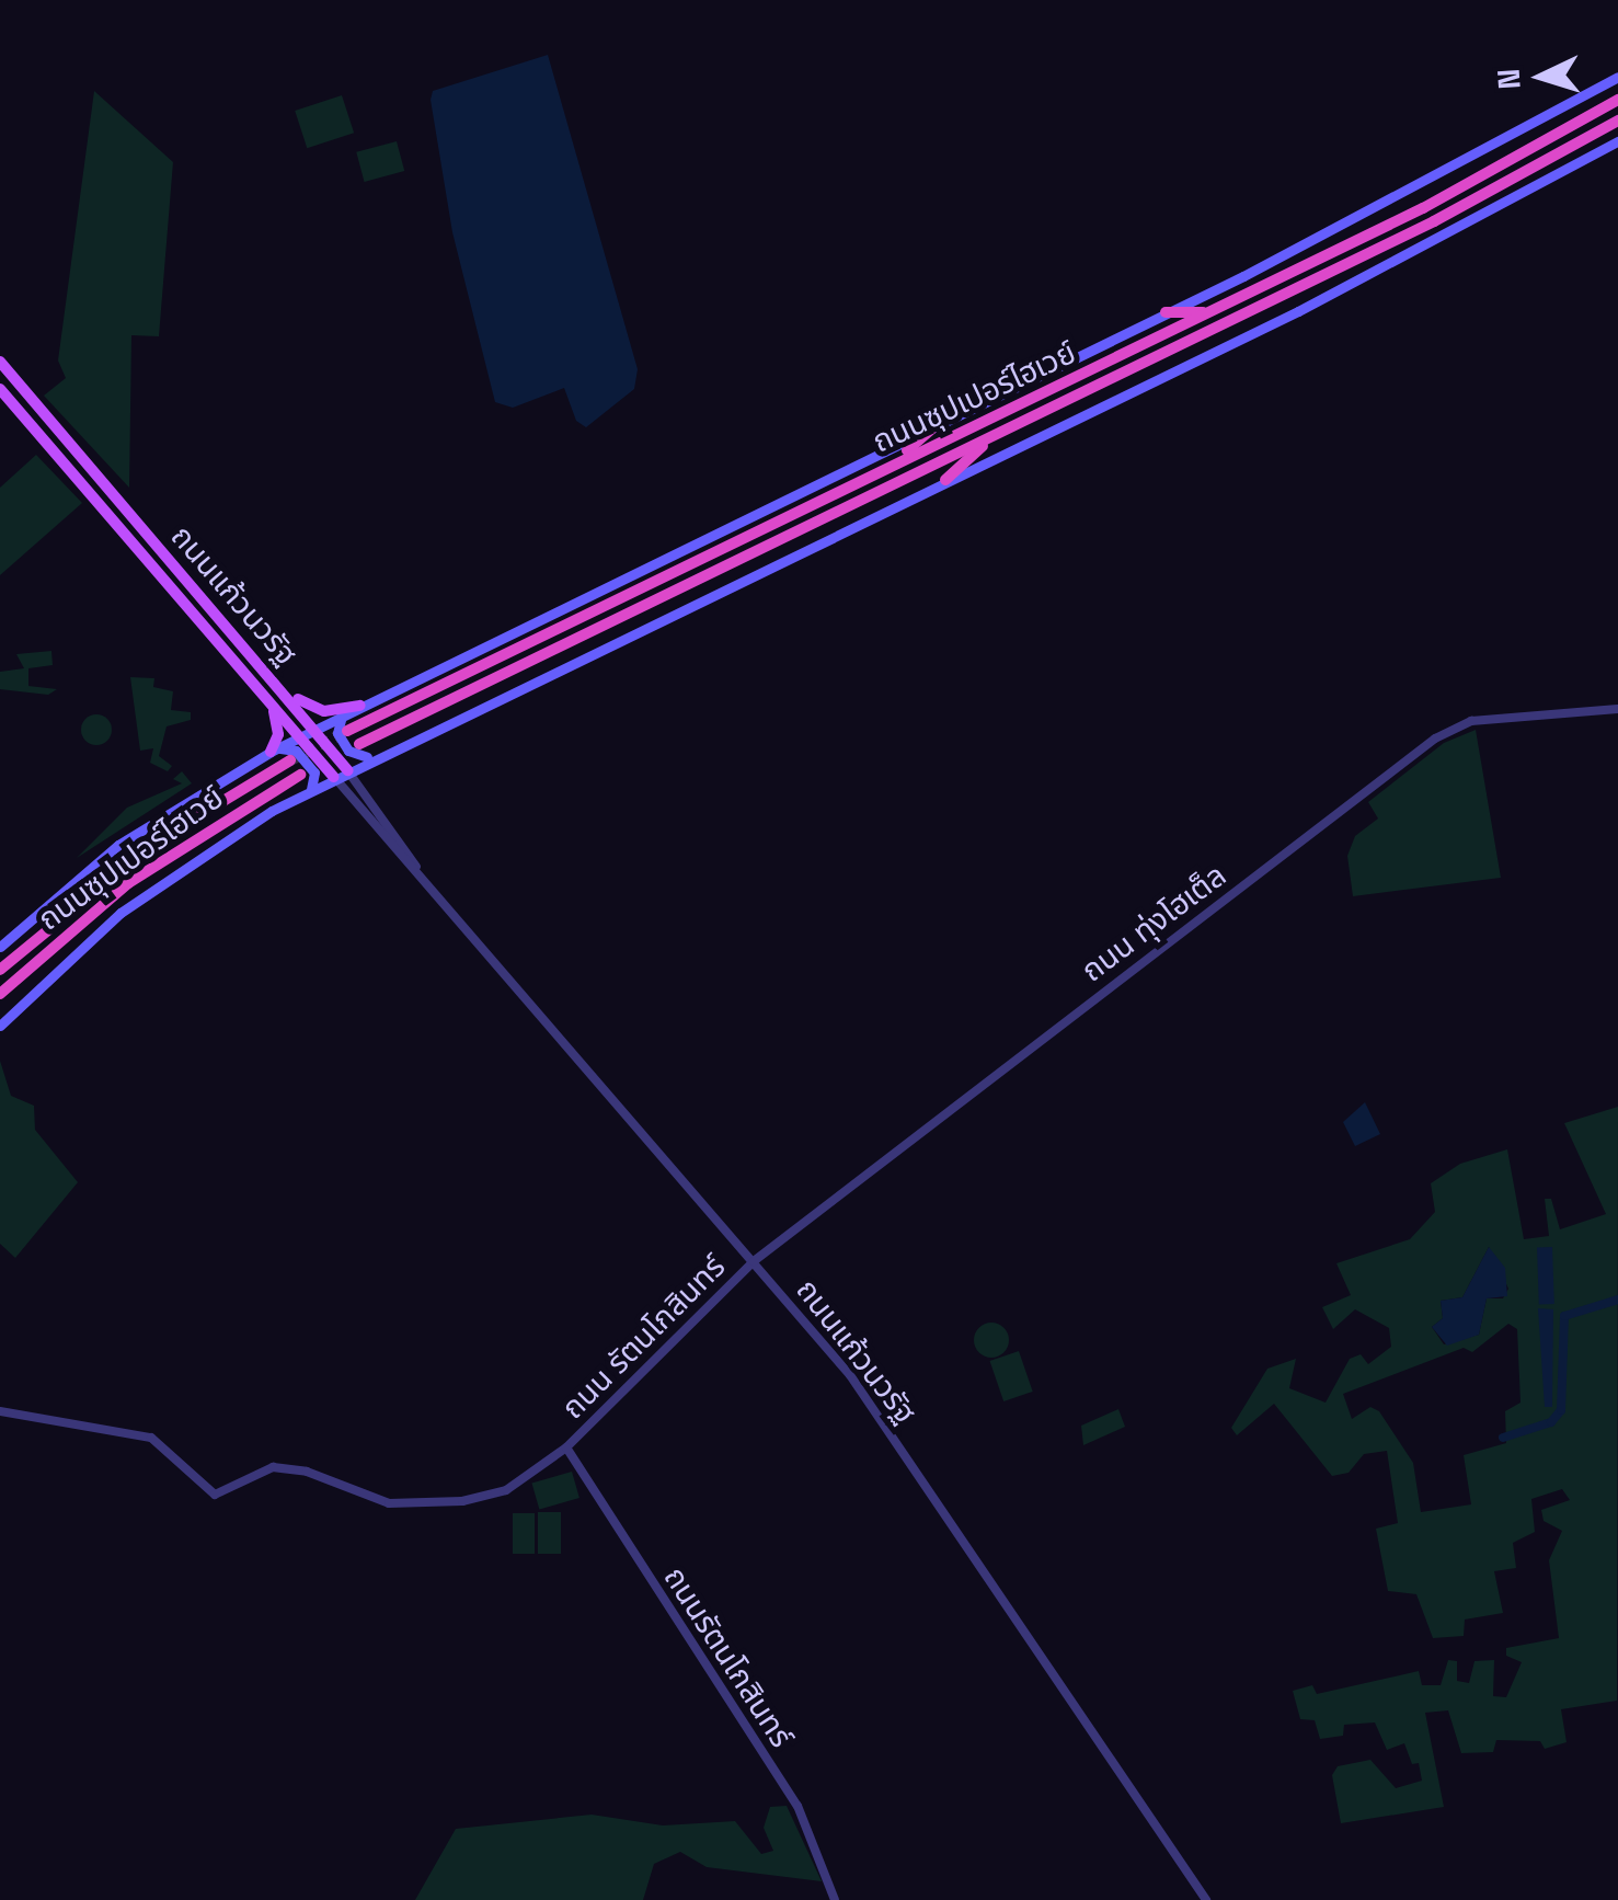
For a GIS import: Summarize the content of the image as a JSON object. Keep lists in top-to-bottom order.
{
  "streets": {
    "highway": ["ถนนซุปเปอร์ไฮเวย์"],
    "main road": ["ถนนแก้วนวรัฐ"],
    "street": ["ถนน ทุ่งโฮเต็ล", "ถนน รัตนโกสินทร์", "ถนนรัตนโกสินทร์"]
  },
  "crossings": [
    ["ถนนแก้วนวรัฐ", "ถนน ทุ่งโฮเต็ล"],
    ["ถนนแก้วนวรัฐ", "ถนน รัตนโกสินทร์"],
    ["ถนน ทุ่งโฮเต็ล", "ถนน รัตนโกสินทร์"],
    ["ถนน รัตนโกสินทร์", "ถนนรัตนโกสินทร์"]
  ],
  "north": "left"
}
